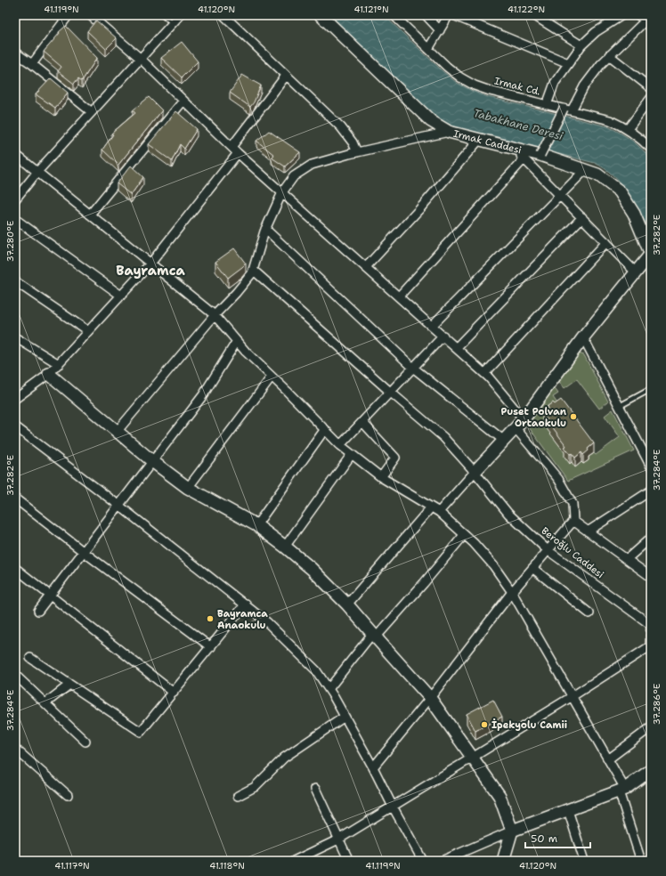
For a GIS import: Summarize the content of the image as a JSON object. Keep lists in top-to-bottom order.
{
  "streets": {
    "street": ["Irmak Cd.", "Irmak Caddesi", "Beroğlu Caddesi"]
  },
  "districts": ["Bayramca"],
  "water": ["Tabakhane Deresi"],
  "places": ["Puset Polvan Ortaokulu", "Bayramca Anaokulu", "İpekyolu Camii"],
  "scale_bar": "50 m",
  "coordinates": [
    "41.119°N",
    "41.120°N",
    "41.121°N",
    "41.122°N",
    "37.282°E",
    "37.280°E",
    "37.284°E",
    "37.286°E",
    "41.117°N",
    "41.118°N"
  ]
}
